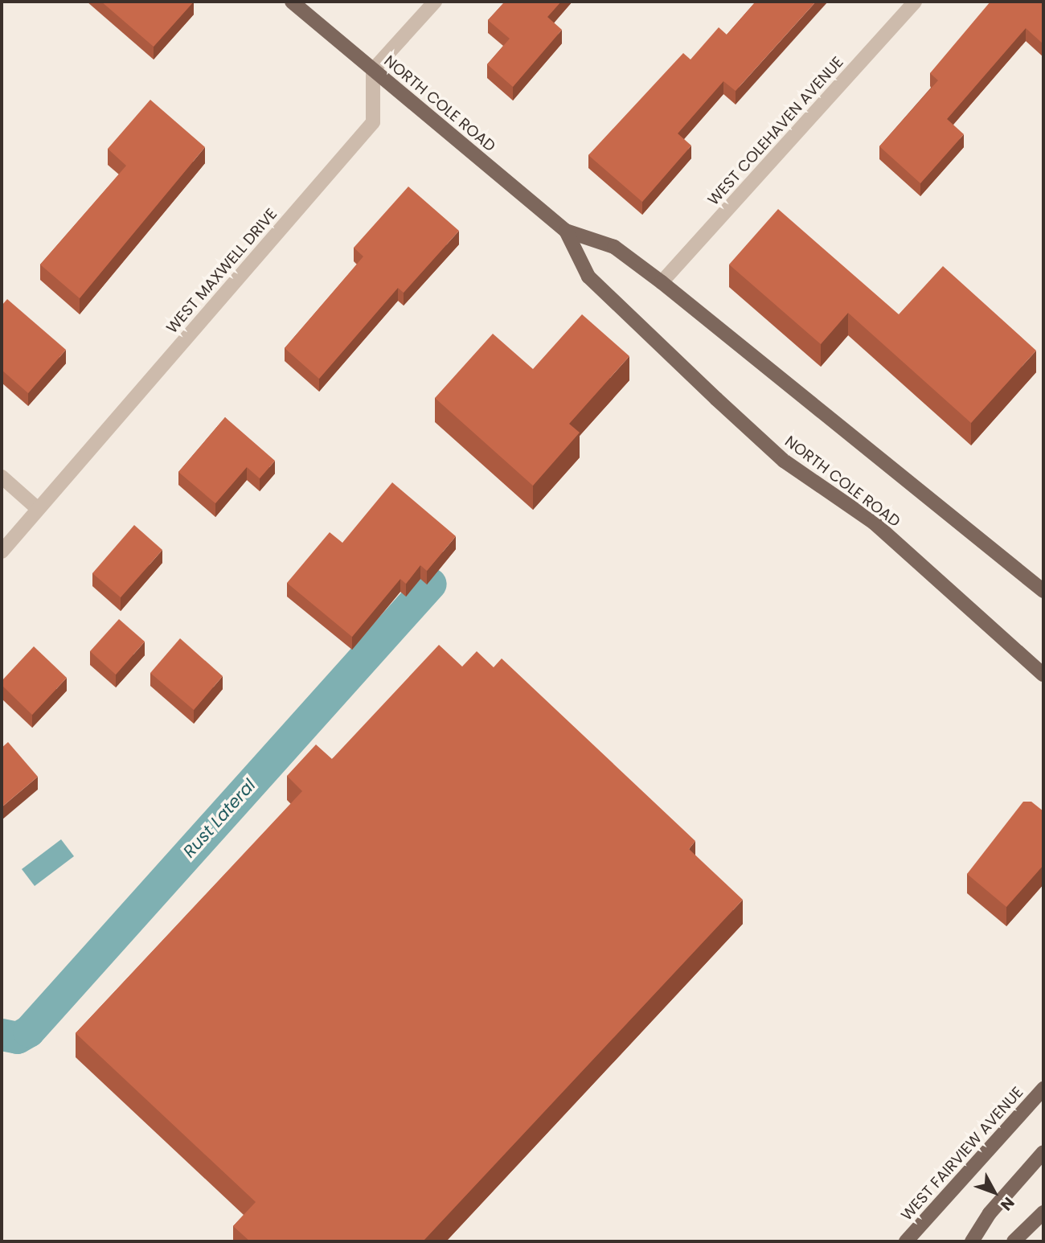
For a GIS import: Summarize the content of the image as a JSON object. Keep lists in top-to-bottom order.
{
  "streets": {
    "main road": ["NORTH COLE ROAD", "WEST FAIRVIEW AVENUE"],
    "street": ["WEST COLEHAVEN AVENUE", "WEST MAXWELL DRIVE"]
  },
  "crossings": [
    ["NORTH COLE ROAD", "WEST COLEHAVEN AVENUE"],
    ["NORTH COLE ROAD", "WEST MAXWELL DRIVE"]
  ],
  "water": ["Rust Lateral"],
  "north": "bottom right"
}
